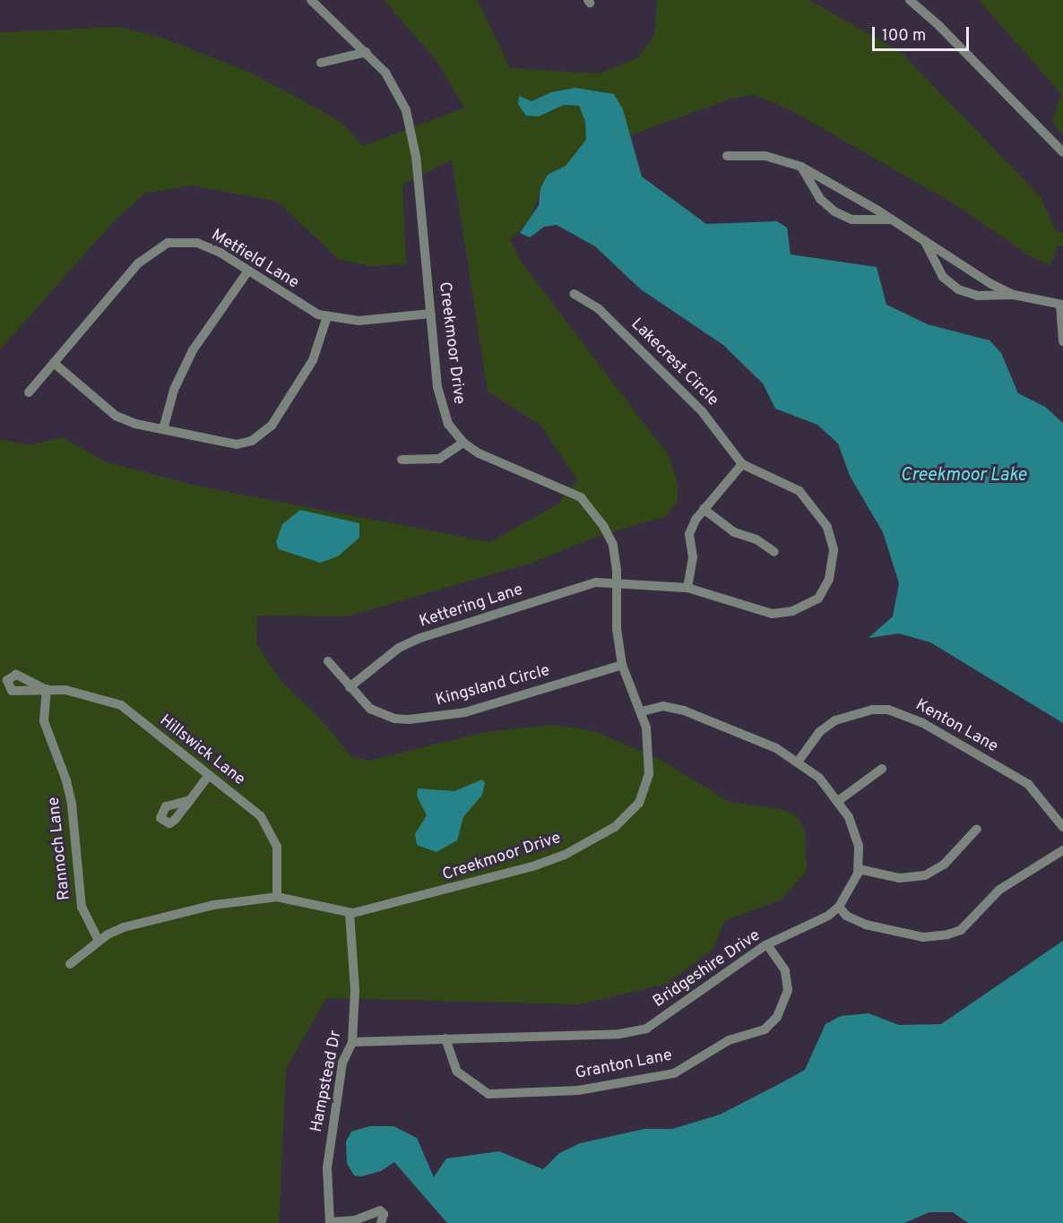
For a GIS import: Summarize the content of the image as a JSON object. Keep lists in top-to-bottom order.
{
  "streets": {
    "street": [
      "Metfield Lane",
      "Creekmoor Drive",
      "Lakecrest Circle",
      "Kettering Lane",
      "Kingsland Circle",
      "Kenton Lane",
      "Hillswick Lane",
      "Rannoch Lane",
      "Bridgeshire Drive",
      "Granton Lane",
      "Hampstead Dr"
    ]
  },
  "crossings": [
    ["Metfield Lane", "Creekmoor Drive"],
    ["Creekmoor Drive", "Lakecrest Circle"],
    ["Creekmoor Drive", "Kettering Lane"],
    ["Creekmoor Drive", "Kingsland Circle"],
    ["Creekmoor Drive", "Hillswick Lane"],
    ["Creekmoor Drive", "Rannoch Lane"],
    ["Creekmoor Drive", "Bridgeshire Drive"],
    ["Creekmoor Drive", "Hampstead Dr"],
    ["Lakecrest Circle", "Kettering Lane"],
    ["Kettering Lane", "Kingsland Circle"],
    ["Kenton Lane", "Bridgeshire Drive"],
    ["Hillswick Lane", "Rannoch Lane"],
    ["Bridgeshire Drive", "Granton Lane"],
    ["Bridgeshire Drive", "Hampstead Dr"]
  ],
  "water": ["Creekmoor Lake"],
  "scale_bar": "100 m"
}
